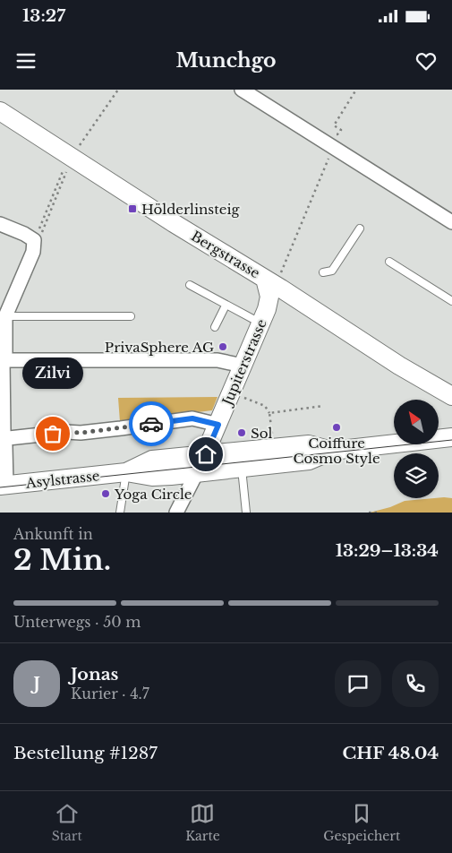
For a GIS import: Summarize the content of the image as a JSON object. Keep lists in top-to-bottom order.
{
  "streets": {
    "main road": ["Bergstrasse", "Jupiterstrasse", "Asylstrasse"]
  },
  "crossings": [
    ["Bergstrasse", "Jupiterstrasse"],
    ["Jupiterstrasse", "Asylstrasse"]
  ],
  "places": {
    "transit": ["Hölderlinsteig"],
    "other": [
      "PrivaSphere AG",
      "Coiffure Cosmo Style",
      "Sol",
      "Zilvi",
      "Yoga Circle"
    ]
  },
  "north": "top left",
  "page": {
    "status": "13:27",
    "header": "Munchgo",
    "bubble": "Zilvi",
    "heading": ["2 Min.", "Ankunft in", "13:29–13:34"],
    "panel": [
      "Jonas",
      "Kurier · 4.7",
      "Bestellung #1287",
      "CHF 48.04"
    ],
    "bar": "Unterwegs · 50 m",
    "round": "J",
    "tabs": ["Start", "Karte", "Gespeichert"]
  }
}
